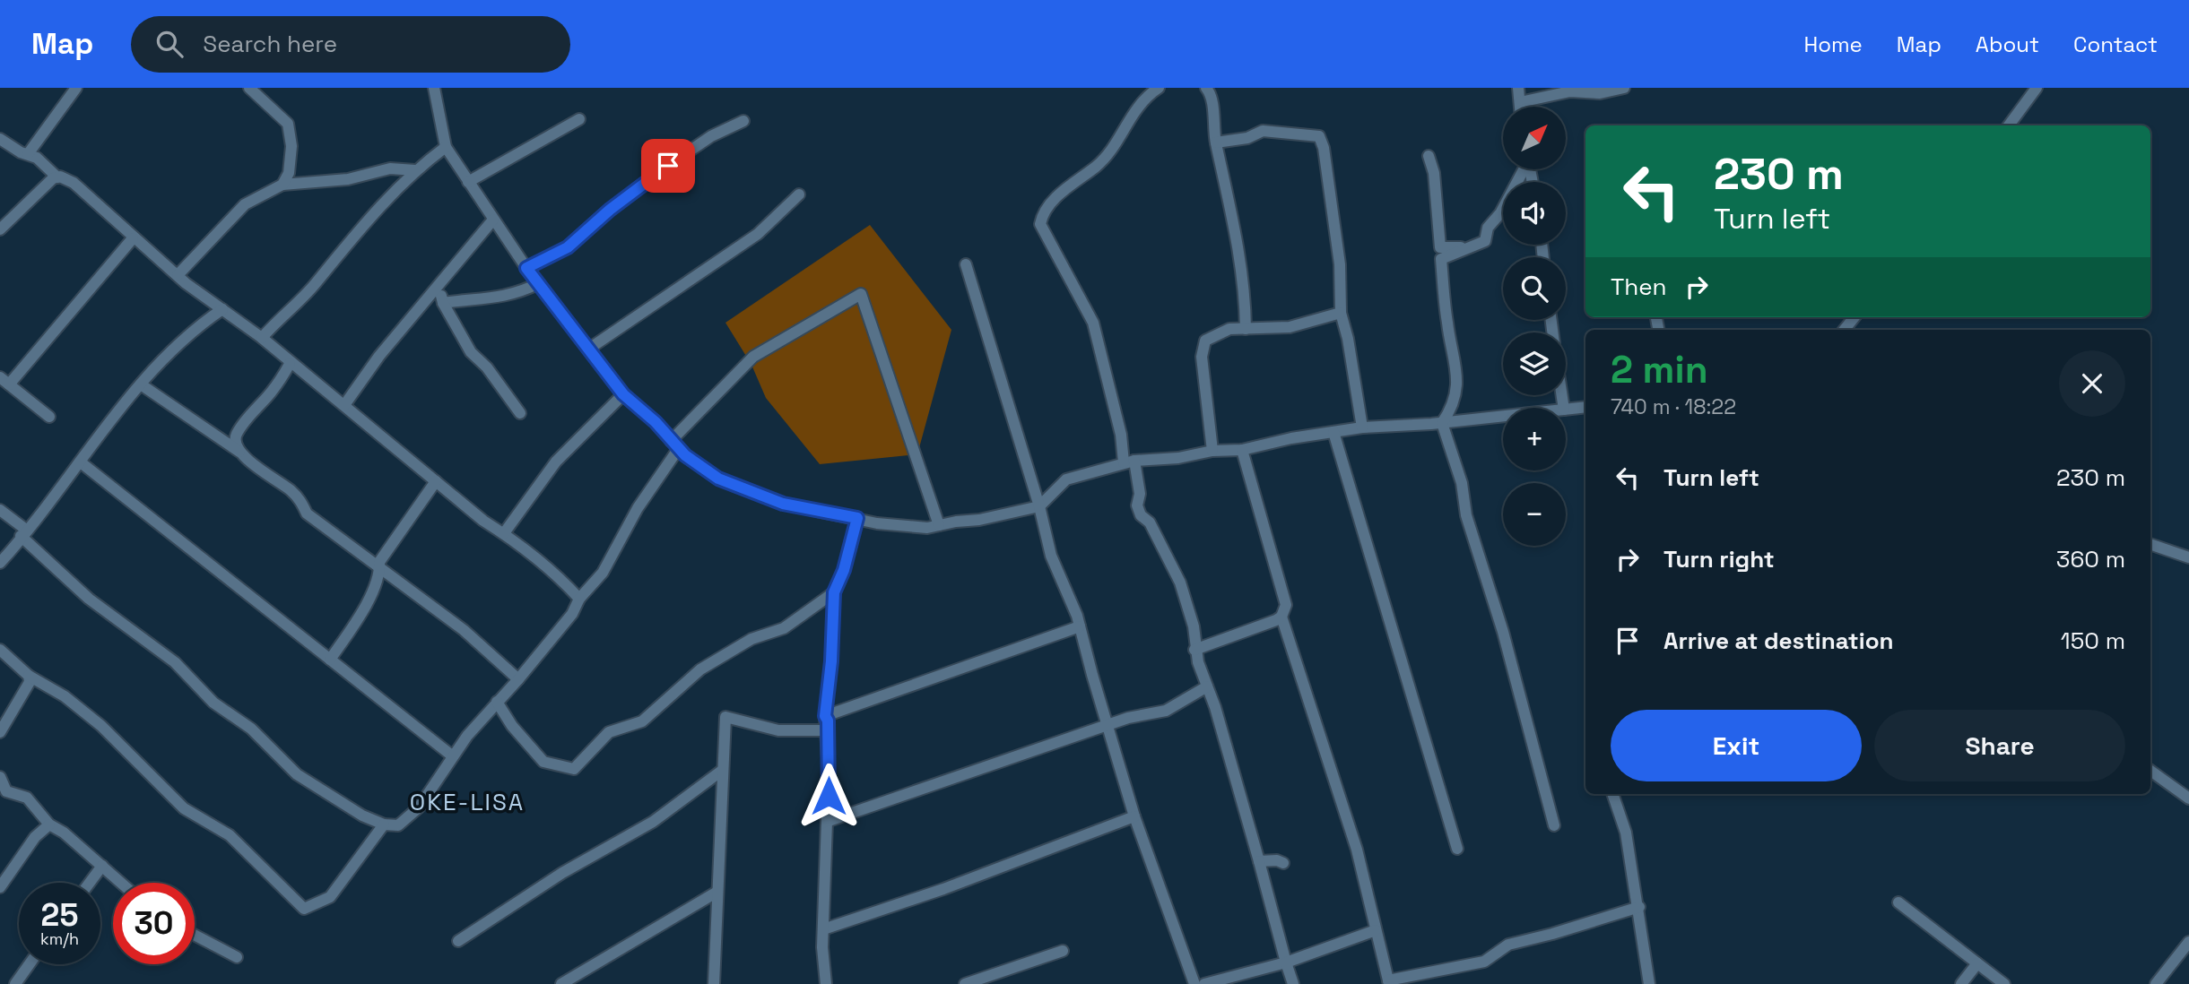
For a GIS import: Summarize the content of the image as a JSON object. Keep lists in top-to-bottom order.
{
  "districts": ["OKE-LISA"],
  "north": "top right",
  "page": {
    "header": "Map",
    "search": "Search here",
    "nav": [
      "Home",
      "Map",
      "About",
      "Contact"
    ],
    "map_buttons": ["+", "−"],
    "turn": ["230 m", "Turn left"],
    "then": "Then",
    "heading": ["2 min", "740 m · 18:22"],
    "list": [
      {
        "name": "Turn left",
        "value": "230 m"
      },
      {
        "name": "Turn right",
        "value": "360 m"
      },
      {
        "name": "Arrive at destination",
        "value": "150 m"
      }
    ],
    "buttons": ["Exit", "Share"],
    "speed": "25 km/h",
    "limit": "30"
  }
}
